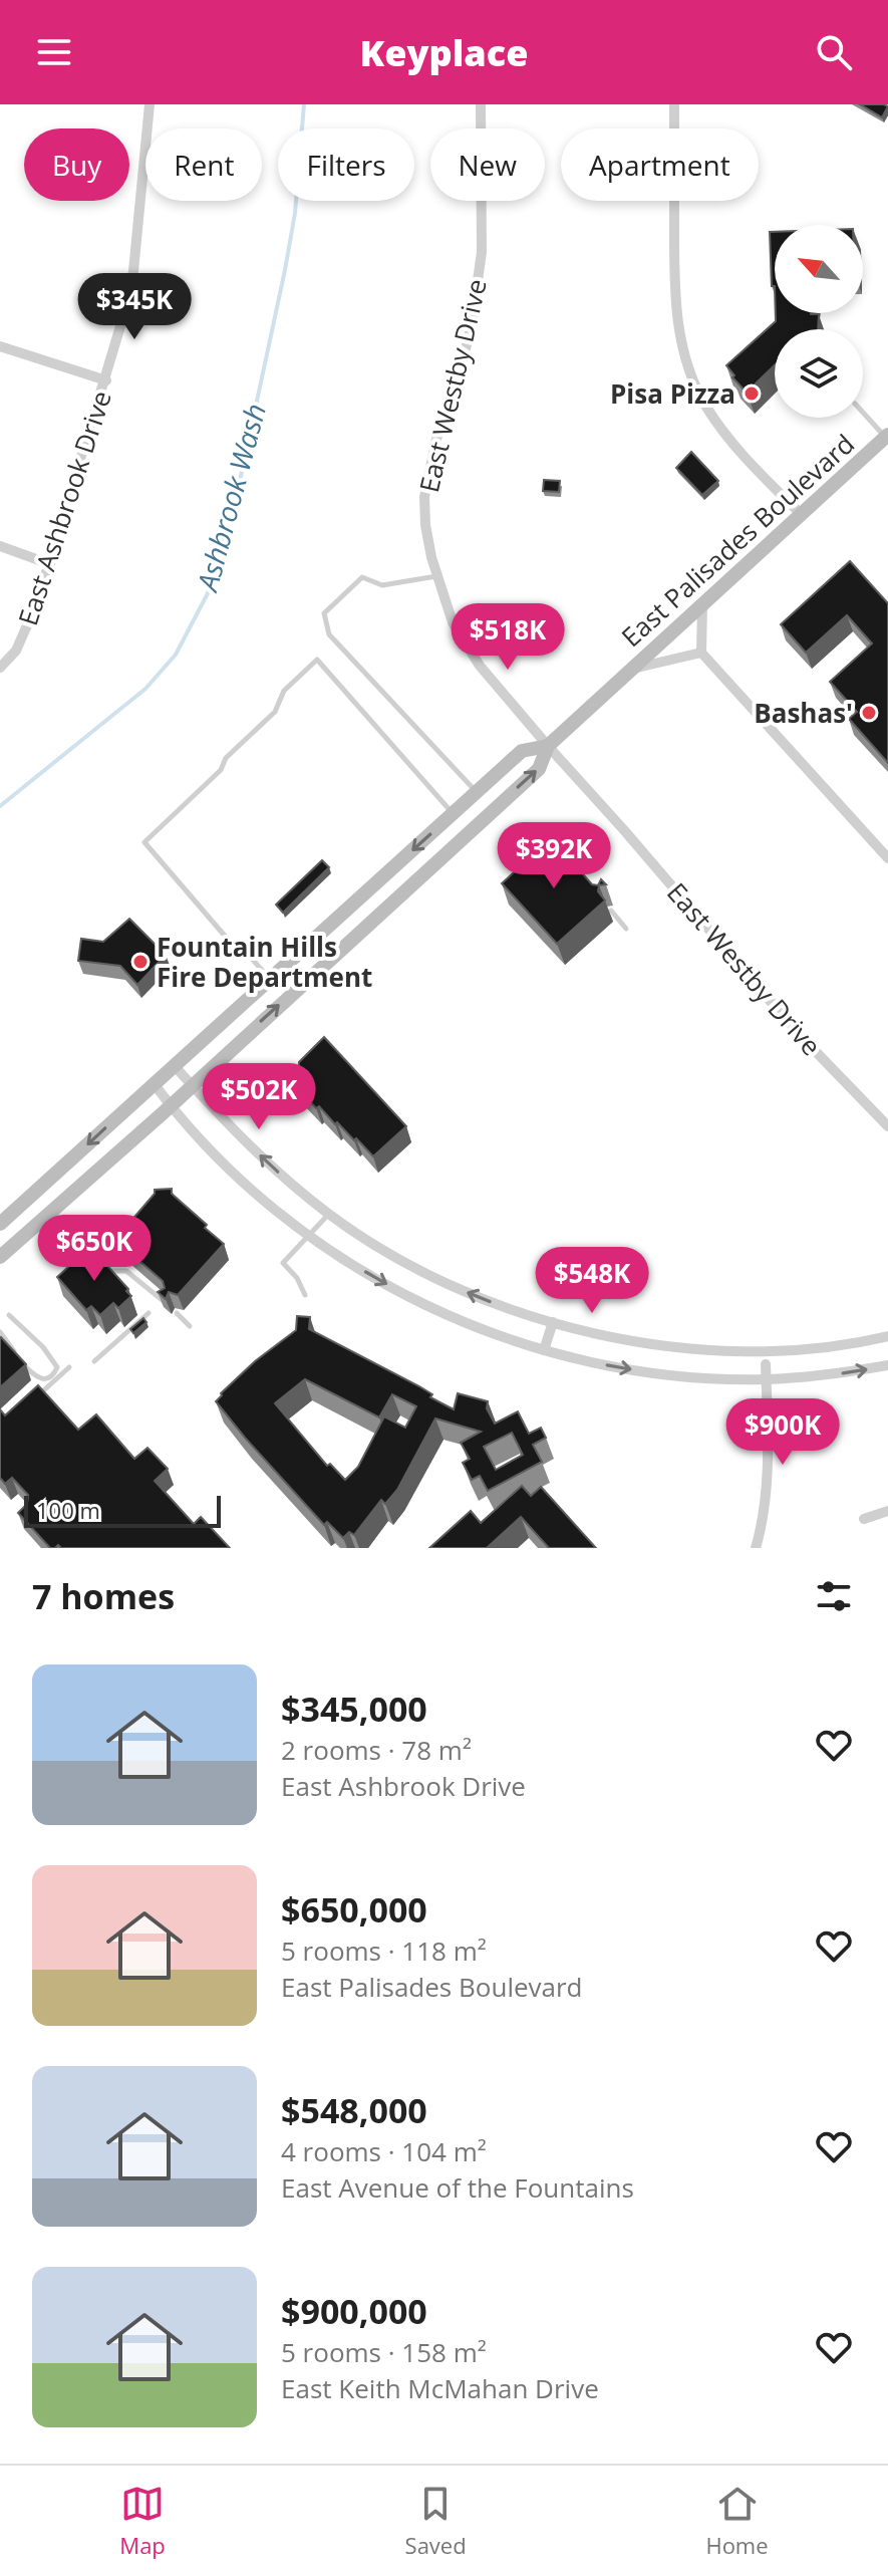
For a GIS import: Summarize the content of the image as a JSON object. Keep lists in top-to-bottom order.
{
  "streets": {
    "street": ["East Westby Drive", "East Ashbrook Drive", "East Palisades Boulevard"]
  },
  "crossings": [
    ["East Westby Drive", "East Palisades Boulevard"]
  ],
  "water": ["Ashbrook Wash"],
  "places": ["Pisa Pizza", "Bashas'", "Fountain Hills Fire Department"],
  "scale_bar": "100 m",
  "north": "top left",
  "page": {
    "header": "Keyplace",
    "chip": [
      "Buy",
      "Rent",
      "Filters",
      "New",
      "Apartment"
    ],
    "price": [
      "$345K",
      "$518K",
      "$392K",
      "$502K",
      "$650K",
      "$548K",
      "$900K"
    ],
    "scale": "100 m",
    "heading": "7 homes",
    "list": [
      {
        "name": "$345,000",
        "note": "2 rooms · 78 m² · East Ashbrook Drive"
      },
      {
        "name": "$650,000",
        "note": "5 rooms · 118 m² · East Palisades Boulevard"
      },
      {
        "name": "$548,000",
        "note": "4 rooms · 104 m² · East Avenue of the Fountains"
      },
      {
        "name": "$900,000",
        "note": "5 rooms · 158 m² · East Keith McMahan Drive"
      }
    ],
    "tabs": ["Map", "Saved", "Home"]
  }
}
